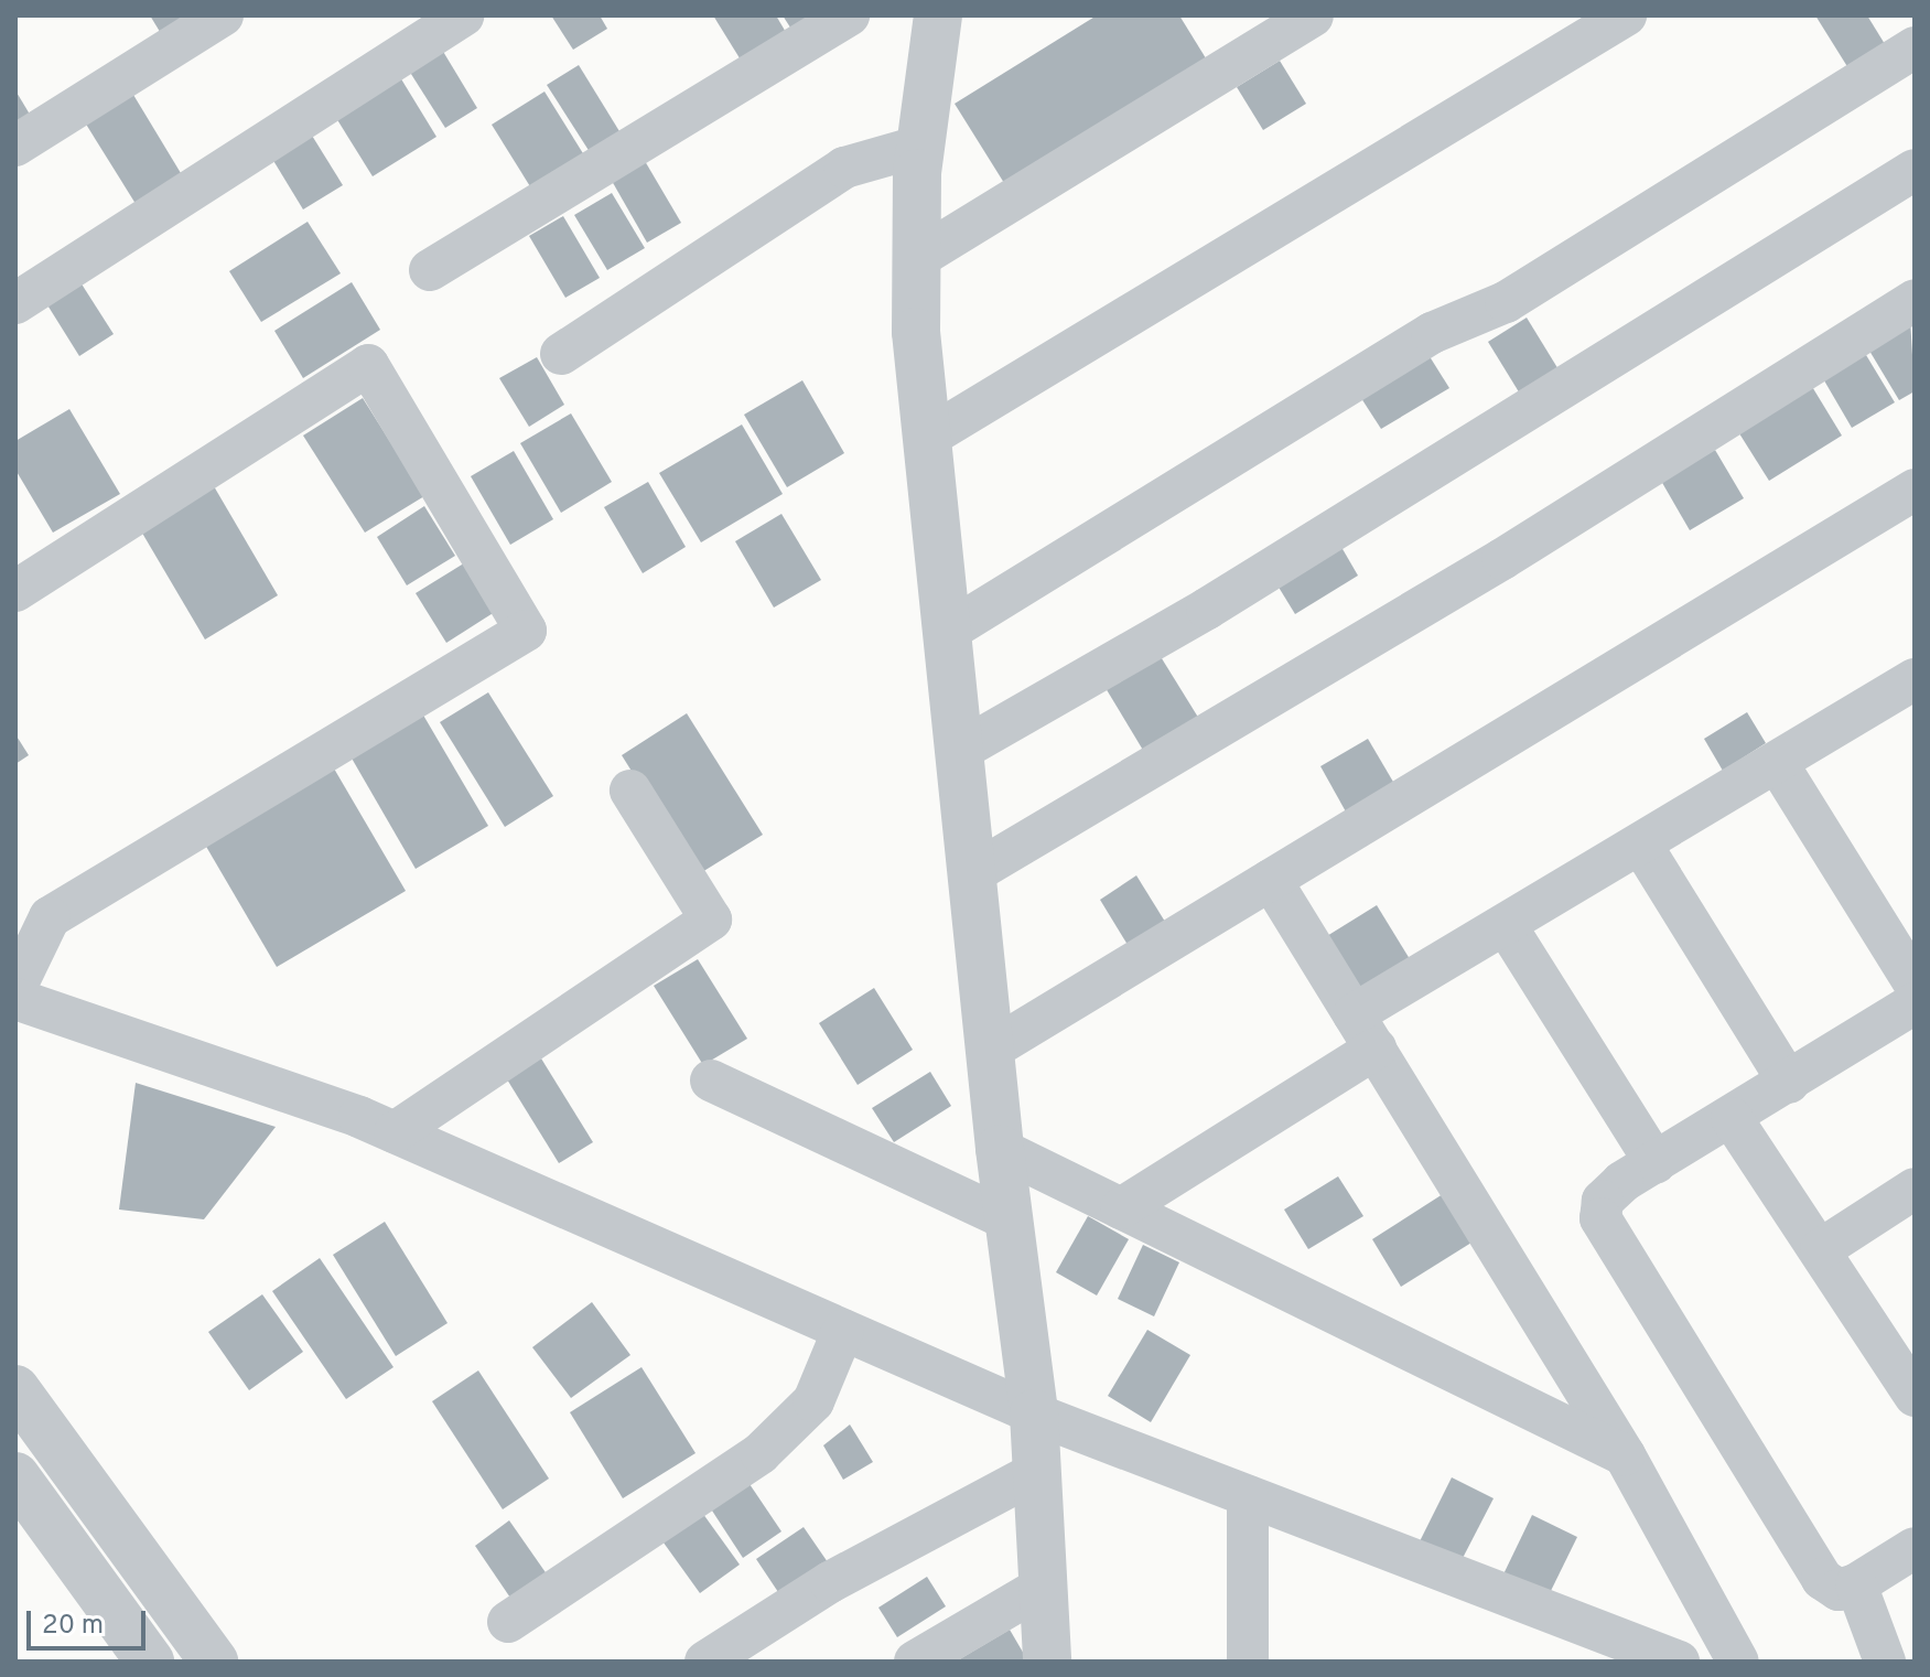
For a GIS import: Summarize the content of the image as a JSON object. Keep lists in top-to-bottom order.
{
  "scale_bar": "20 m"
}
